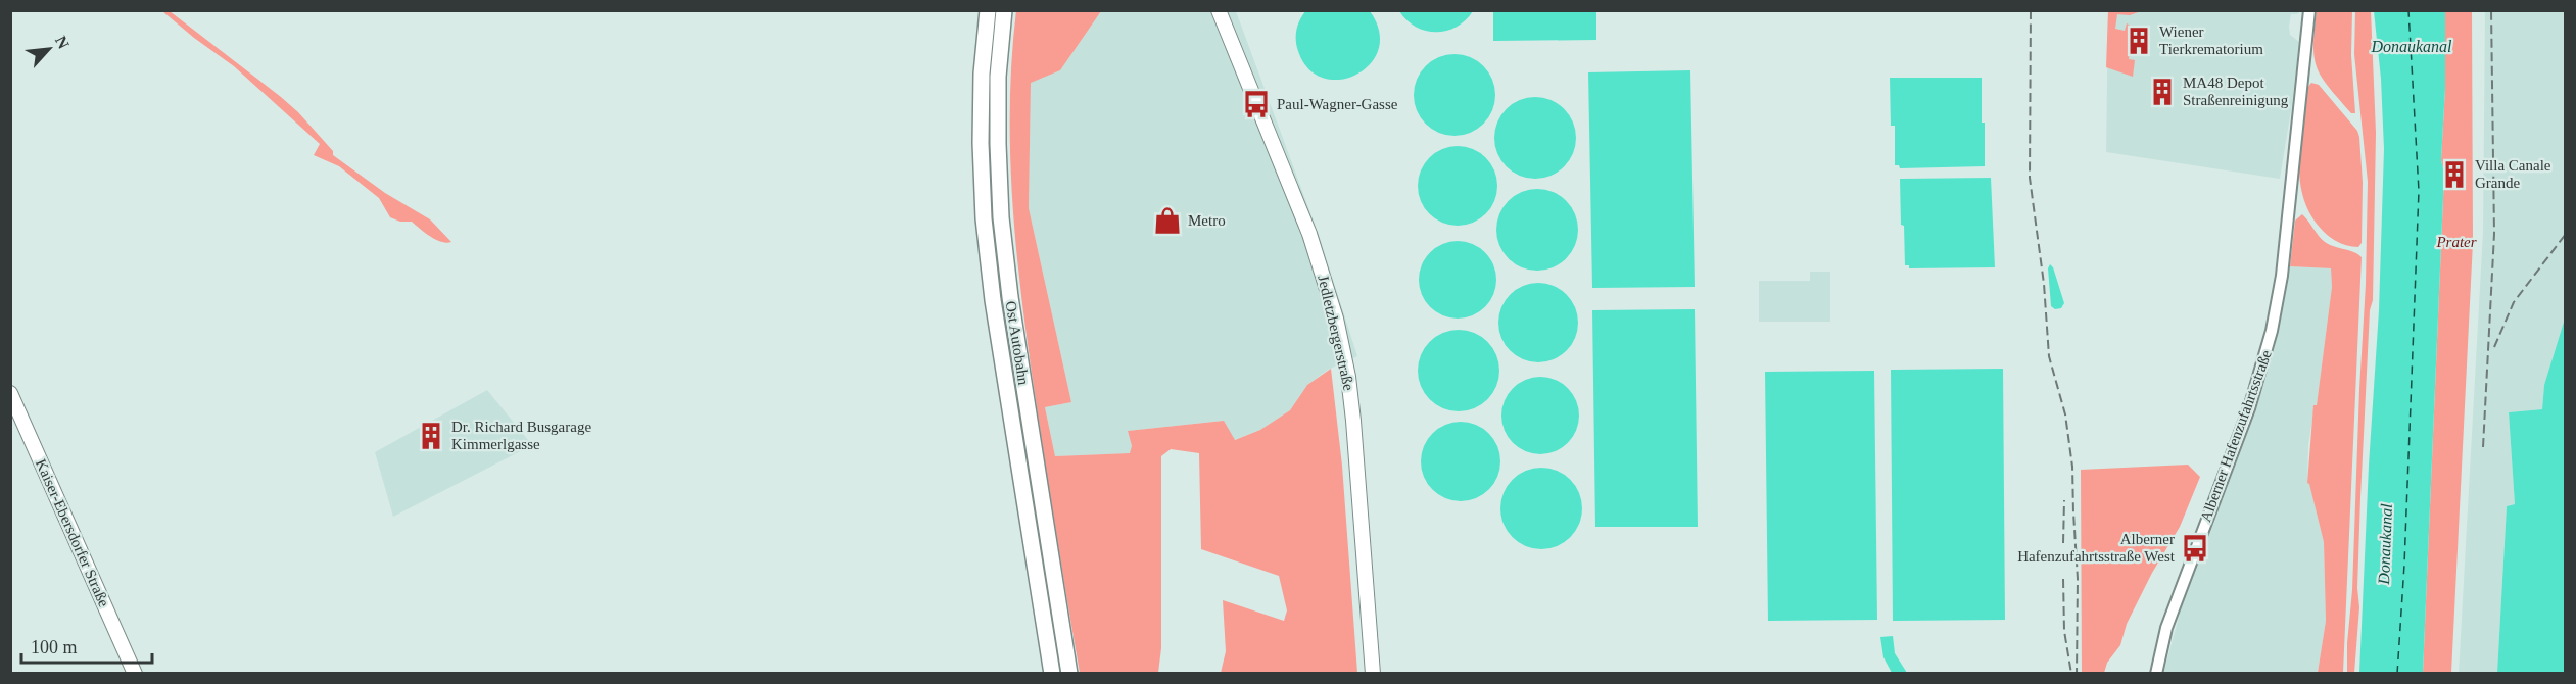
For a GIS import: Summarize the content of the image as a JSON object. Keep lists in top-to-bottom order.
{
  "streets": {
    "highway": ["Ost Autobahn"],
    "main road": ["Jedletzbergerstraße", "Kaiser-Ebersdorfer Straße"],
    "street": ["Alberner Hafenzufahrtsstraße"]
  },
  "water": ["Donaukanal"],
  "parks": ["Prater"],
  "places": {
    "building": [
      "Wiener Tierkrematorium",
      "MA48 Depot Straßenreinigung",
      "Villa Canale Grande",
      "Dr. Richard Busgarage Kimmerlgasse"
    ],
    "bus stop": ["Paul-Wagner-Gasse", "Alberner Hafenzufahrtsstraße West"],
    "shop": ["Metro"]
  },
  "scale_bar": "100 m",
  "north": "top right"
}
